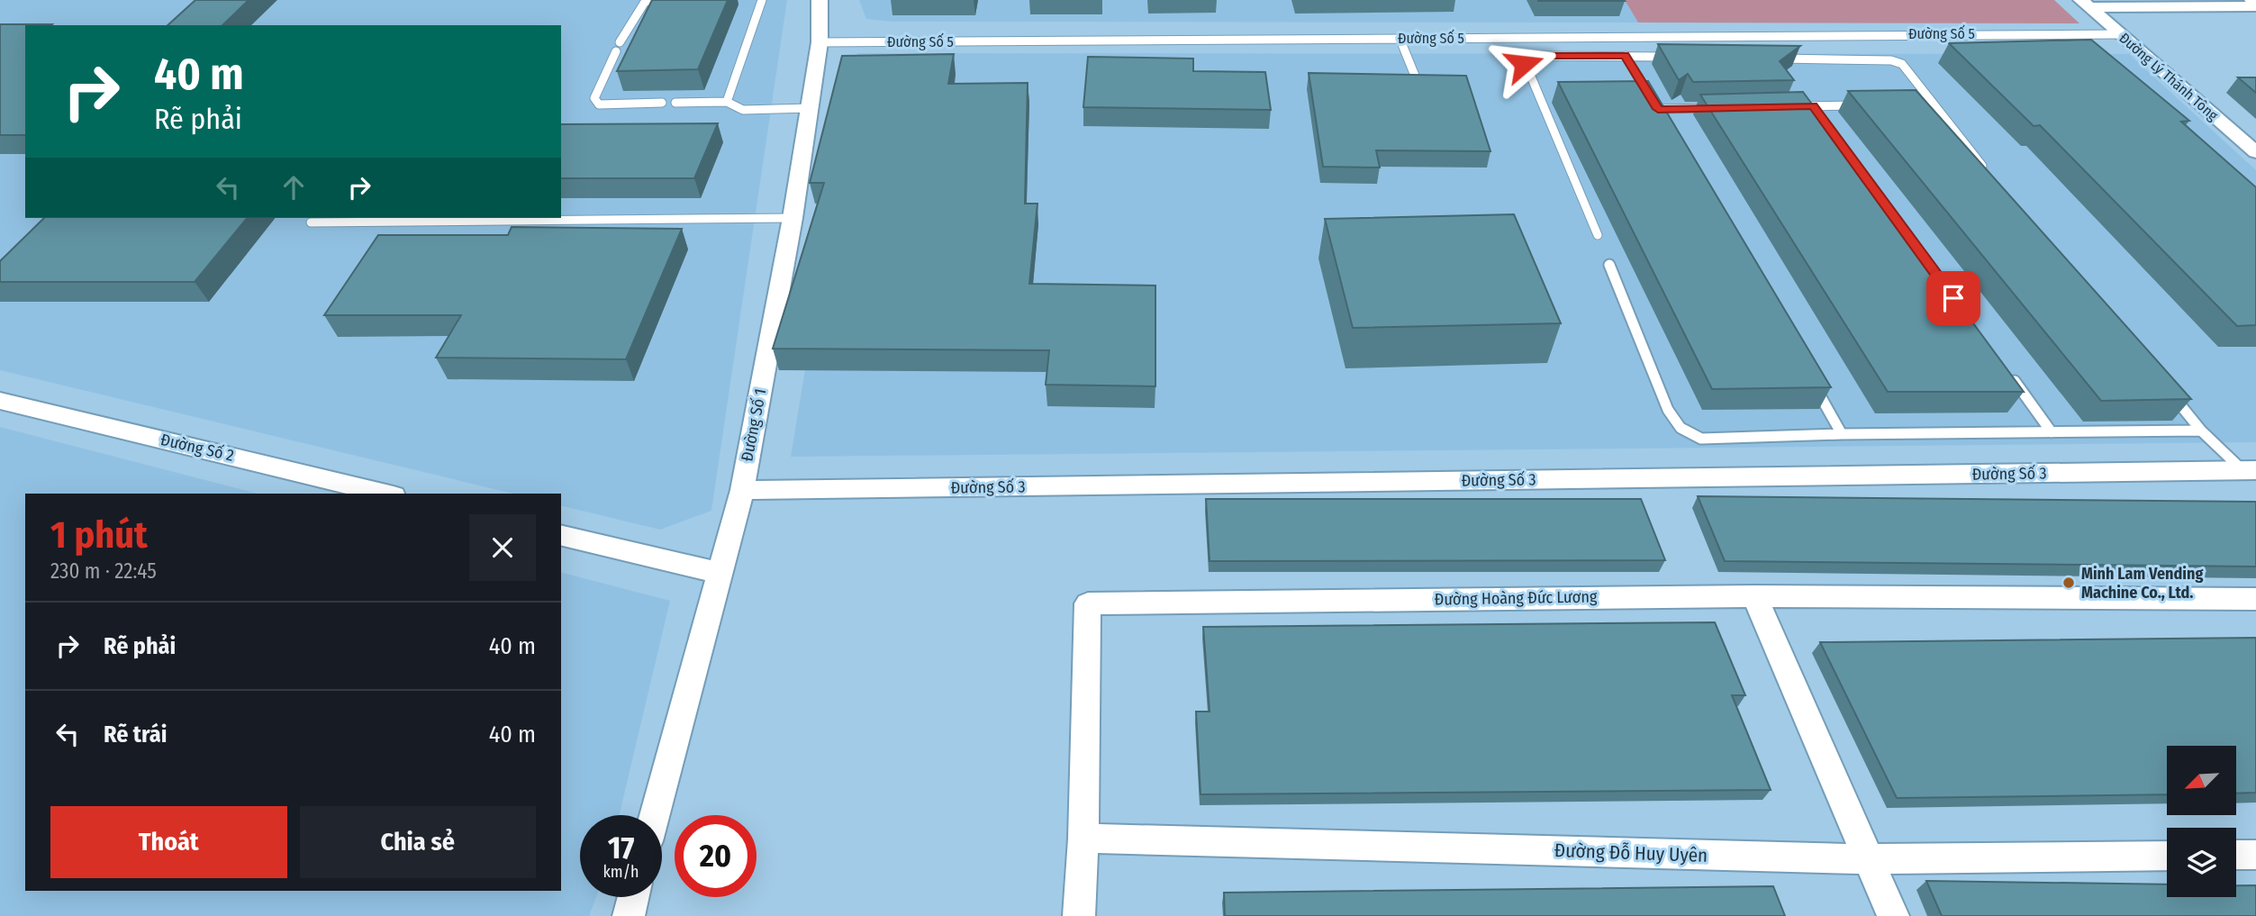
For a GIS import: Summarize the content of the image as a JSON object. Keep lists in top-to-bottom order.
{
  "streets": {
    "street": [
      "Đường Lý Thánh Tông",
      "Đường Số 1",
      "Đường Số 2",
      "Đường Số 3",
      "Đường Hoàng Đức Lương",
      "Đường Đỗ Huy Uyên"
    ],
    "lane": ["Đường Số 5"]
  },
  "crossings": [
    ["Đường Số 5", "Đường Lý Thánh Tông"],
    ["Đường Số 5", "Đường Số 1"],
    ["Đường Số 1", "Đường Số 3"],
    ["Đường Hoàng Đức Lương", "Đường Đỗ Huy Uyên"]
  ],
  "places": ["Minh Lam Vending Machine Co., Ltd."],
  "north": "bottom left",
  "page": {
    "turn": ["40 m", "Rẽ phải"],
    "heading": ["1 phút", "230 m · 22:45"],
    "list": [
      {
        "name": "Rẽ phải",
        "value": "40 m"
      },
      {
        "name": "Rẽ trái",
        "value": "40 m"
      }
    ],
    "buttons": ["Thoát", "Chia sẻ"],
    "speed": "17 km/h",
    "limit": "20"
  }
}
